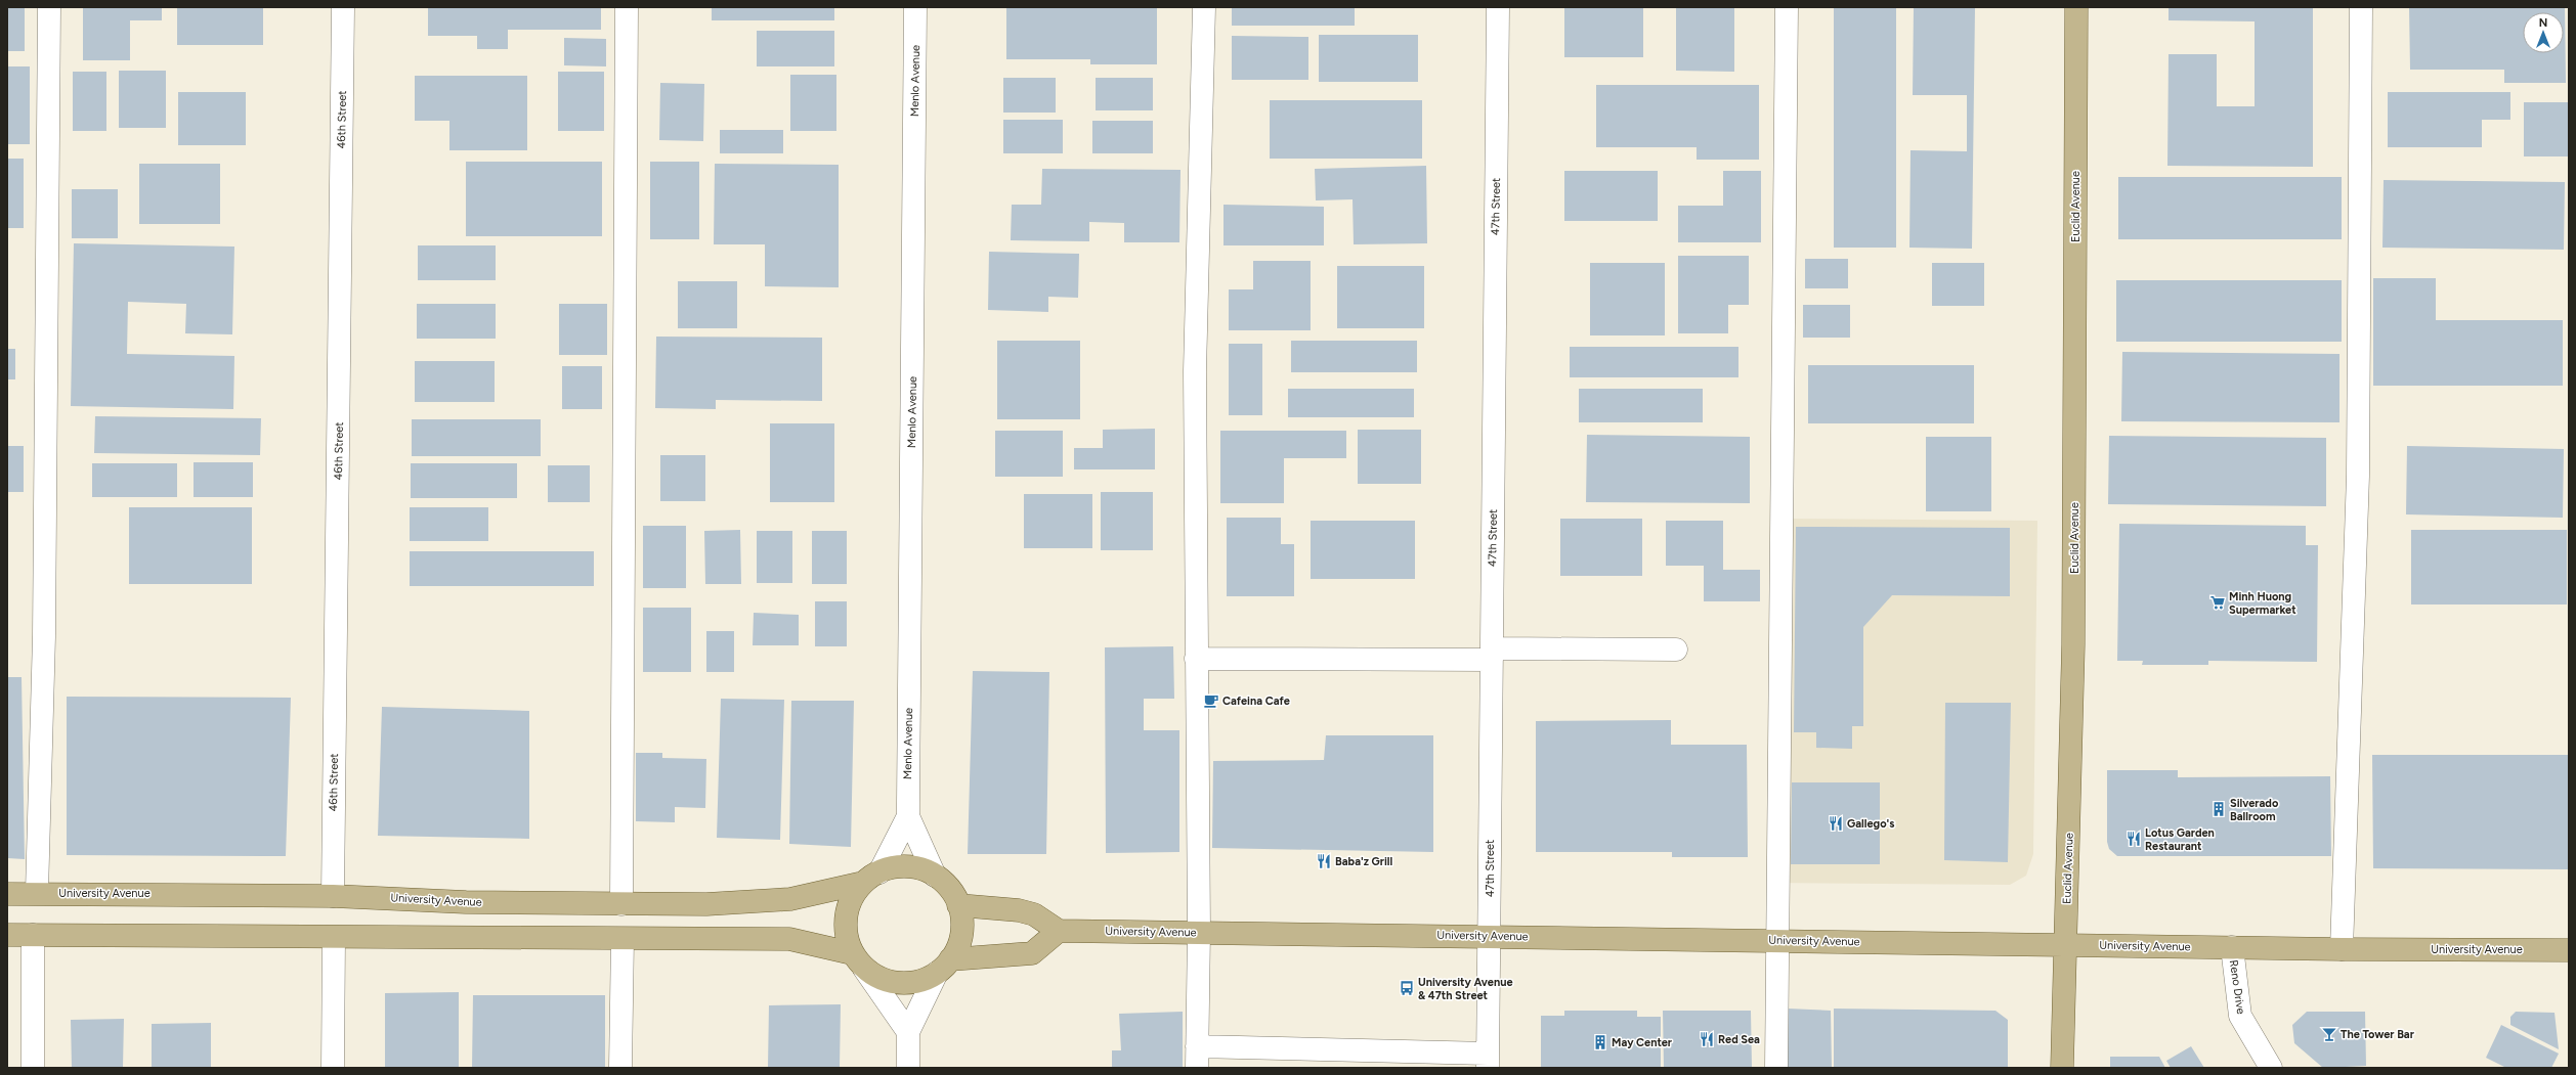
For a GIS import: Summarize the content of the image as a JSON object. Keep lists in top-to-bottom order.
{
  "streets": {
    "main road": ["Euclid Avenue", "University Avenue"],
    "street": [
      "Menlo Avenue",
      "46th Street",
      "47th Street",
      "Reno Drive"
    ]
  },
  "crossings": [
    ["Menlo Avenue", "University Avenue"],
    ["46th Street", "University Avenue"],
    ["47th Street", "University Avenue"],
    ["Euclid Avenue", "University Avenue"],
    ["University Avenue", "Reno Drive"]
  ],
  "places": {
    "supermarket": ["Minh Huong Supermarket"],
    "cafe": ["Cafeina Cafe"],
    "building": ["Silverado Ballroom", "May Center"],
    "restaurant": [
      "Gallego's",
      "Lotus Garden Restaurant",
      "Baba'z Grill",
      "Red Sea"
    ],
    "bus stop": ["University Avenue & 47th Street"],
    "bar": ["The Tower Bar"]
  },
  "north": "top"
}
